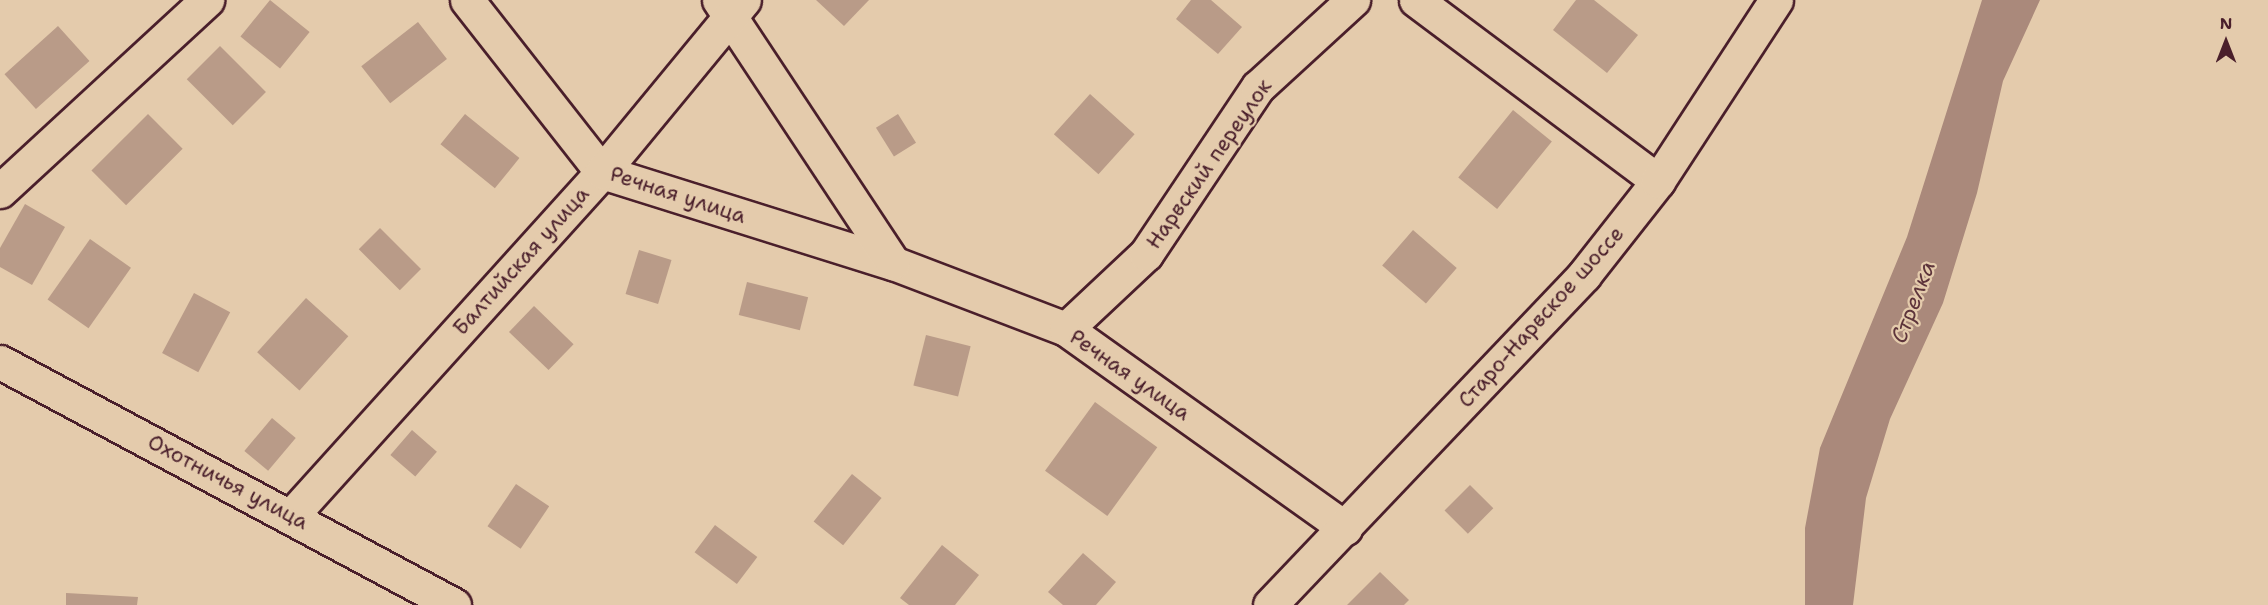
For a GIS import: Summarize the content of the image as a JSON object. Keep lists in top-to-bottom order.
{
  "streets": {
    "street": [
      "Нарвский переулок",
      "Речная улица",
      "Балтийская улица",
      "Старо-Нарвское шоссе",
      "Охотничья улица"
    ]
  },
  "crossings": [
    ["Нарвский переулок", "Речная улица"],
    ["Речная улица", "Балтийская улица"],
    ["Речная улица", "Старо-Нарвское шоссе"],
    ["Балтийская улица", "Охотничья улица"]
  ],
  "water": ["Стрелка"],
  "north": "top"
}
